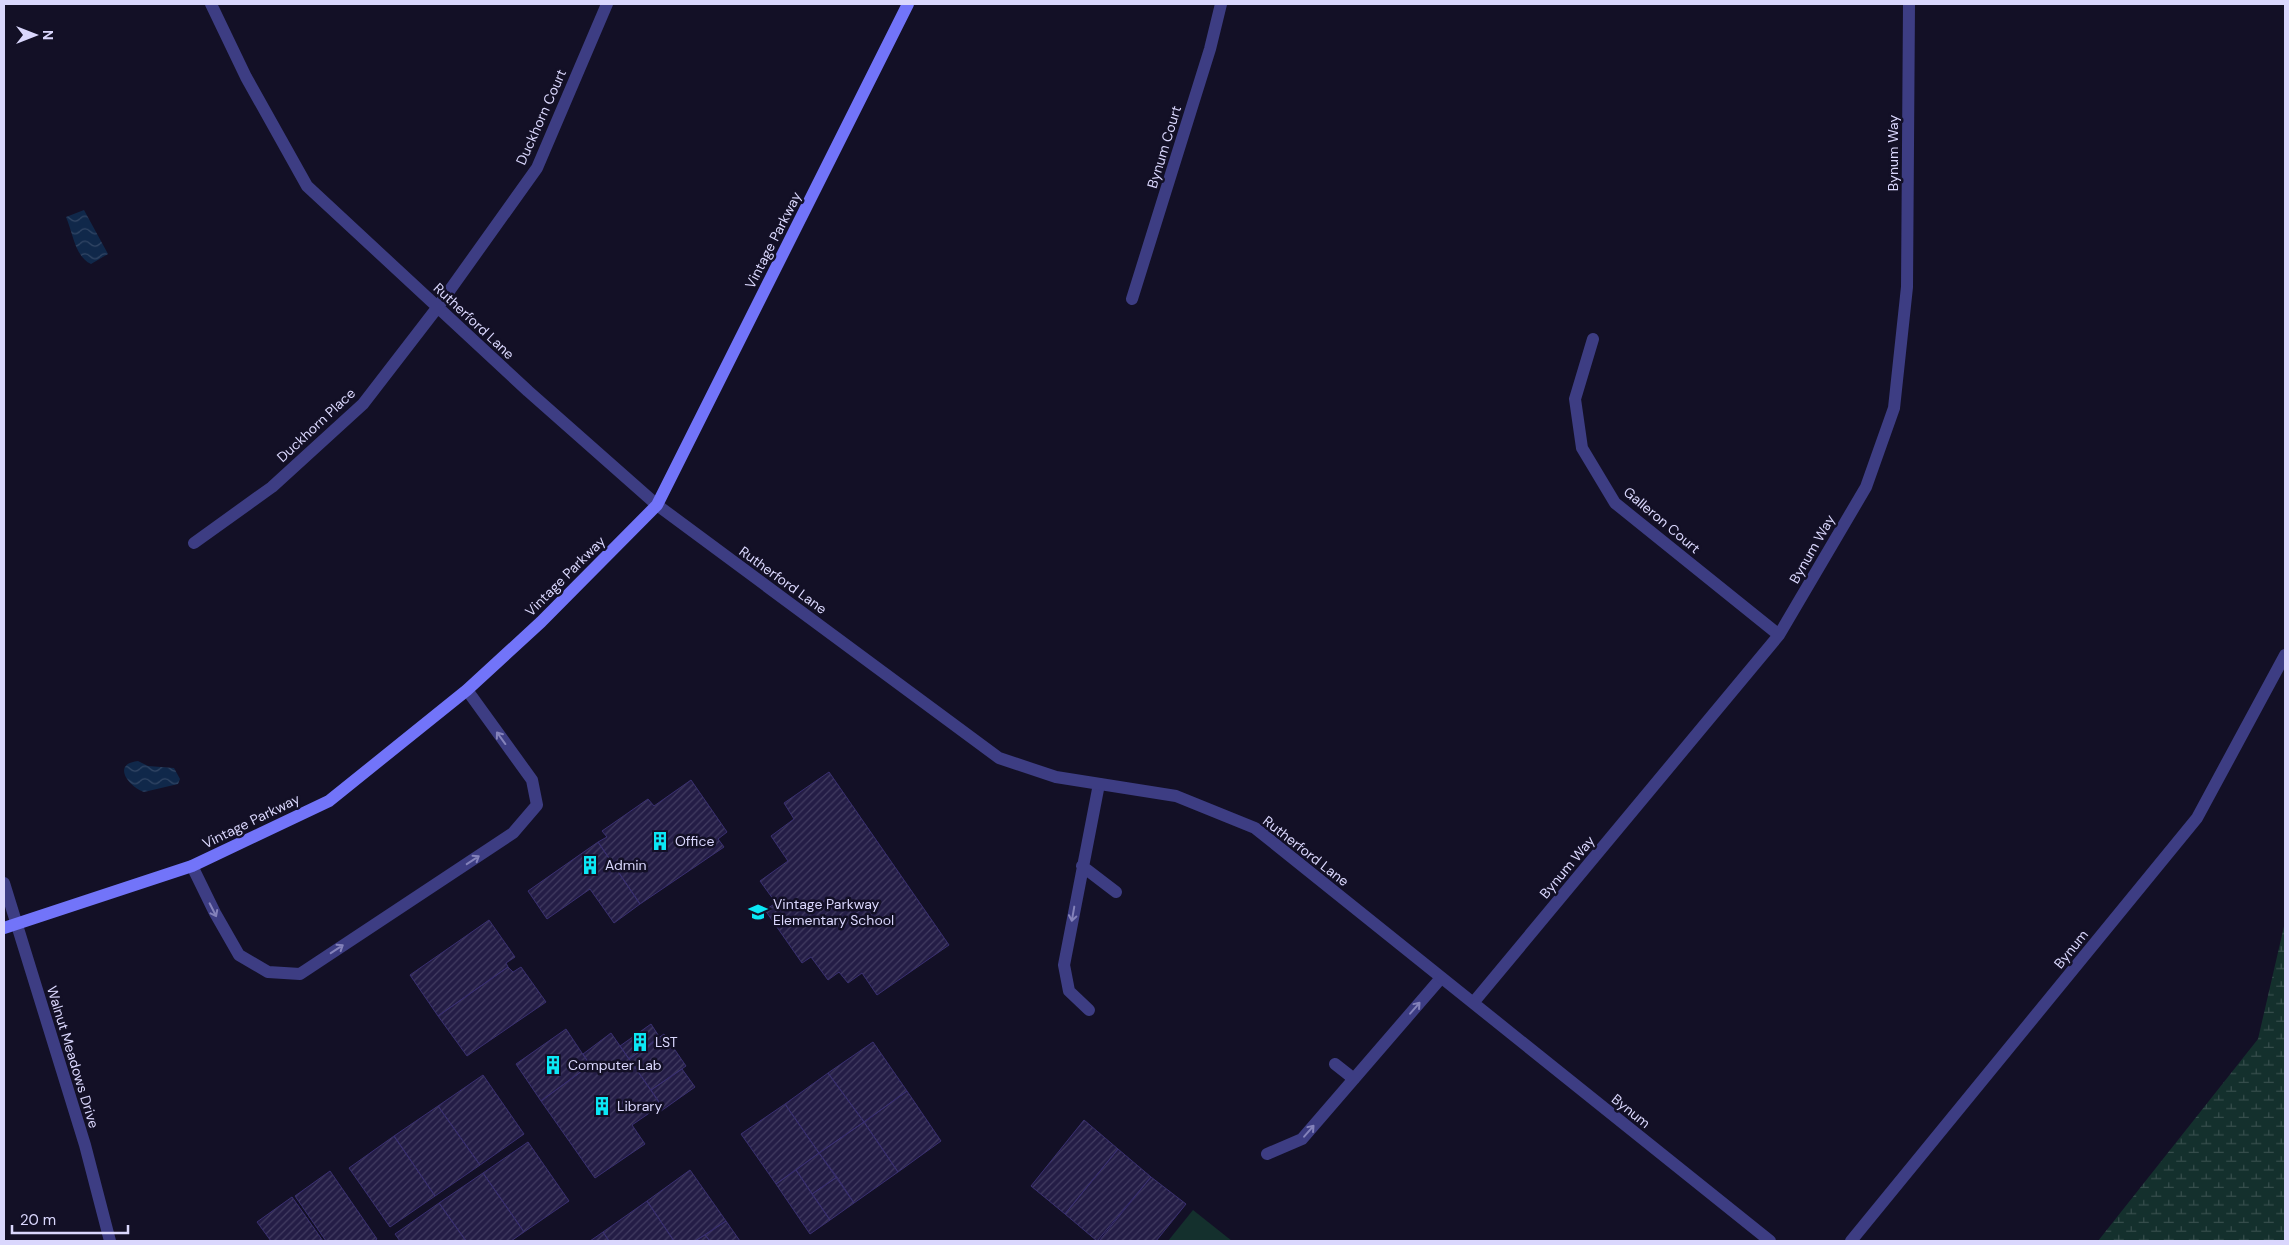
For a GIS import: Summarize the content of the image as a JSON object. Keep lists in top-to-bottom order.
{
  "streets": {
    "street": [
      "Duckhorn Court",
      "Bynum Court",
      "Bynum Way",
      "Vintage Parkway",
      "Rutherford Lane",
      "Duckhorn Place",
      "Galleron Court",
      "Bynum",
      "Walnut Meadows Drive"
    ]
  },
  "crossings": [
    ["Duckhorn Court", "Rutherford Lane"],
    ["Duckhorn Court", "Duckhorn Place"],
    ["Bynum Way", "Rutherford Lane"],
    ["Bynum Way", "Galleron Court"],
    ["Bynum Way", "Bynum"],
    ["Vintage Parkway", "Rutherford Lane"],
    ["Vintage Parkway", "Walnut Meadows Drive"],
    ["Rutherford Lane", "Duckhorn Place"],
    ["Rutherford Lane", "Bynum"]
  ],
  "places": {
    "building": [
      "Office",
      "Admin",
      "LST",
      "Computer Lab",
      "Library"
    ],
    "school or university": ["Vintage Parkway Elementary School"]
  },
  "scale_bar": "20 m",
  "north": "right"
}
